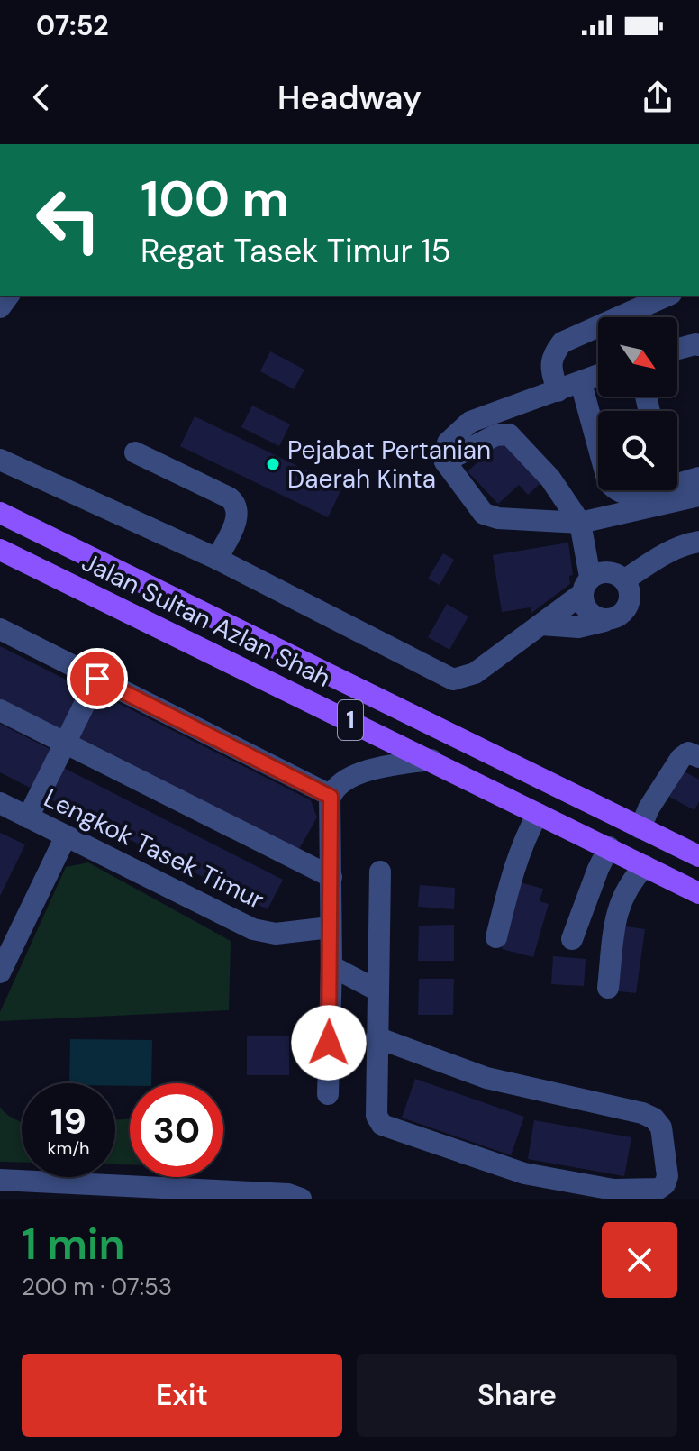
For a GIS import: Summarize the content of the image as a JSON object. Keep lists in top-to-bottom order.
{
  "streets": {
    "main road": ["Jalan Sultan Azlan Shah", "1"],
    "street": ["Lengkok Tasek Timur"]
  },
  "places": ["Pejabat Pertanian Daerah Kinta"],
  "north": "bottom right",
  "page": {
    "status": "07:52",
    "header": "Headway",
    "turn": ["100 m", "Regat Tasek Timur 15"],
    "speed": "19 km/h",
    "limit": "30",
    "heading": ["1 min", "200 m · 07:53"],
    "buttons": ["Exit", "Share"]
  }
}
